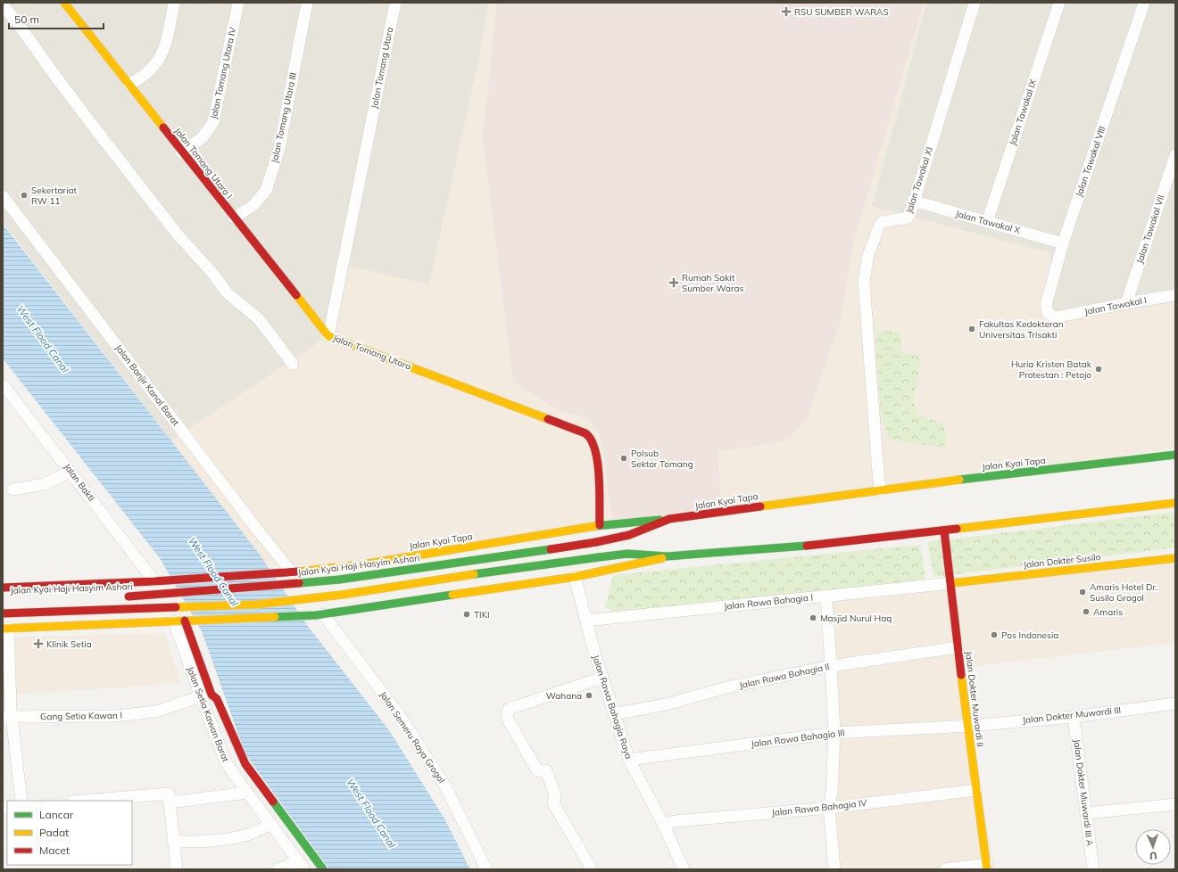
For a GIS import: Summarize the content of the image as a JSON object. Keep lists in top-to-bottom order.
{
  "streets": {
    "main road": [
      "Jalan Tomang Utara",
      "Jalan Tomang Utara I",
      "Jalan Kyai Tapa",
      "Jalan Dokter Susilo",
      "Jalan Kyai Haji Hasyim Ashari",
      "Jalan Dokter Muwardi II",
      "Jalan Setia Kawan Barat"
    ],
    "street": [
      "Jalan Tomang Utara IV",
      "Jalan Tawakal IX",
      "Jalan Tomang Utara III",
      "Jalan Tawakal VIII",
      "Jalan Tawakal XI",
      "Jalan Tawakal X",
      "Jalan Tawakal VII",
      "Jalan Tawakal I",
      "Jalan Banjir Kanal Barat",
      "Jalan Bakti",
      "Jalan Rawa Bahagia I",
      "Jalan Rawa Bahagia II",
      "Jalan Rawa Bahagia Raya",
      "Jalan Dokter Muwardi III",
      "Gang Setia Kawan I",
      "Jalan Semeru Raya Grogol",
      "Jalan Rawa Bahagia III",
      "Jalan Dokter Muwardi III A",
      "Jalan Rawa Bahagia IV"
    ]
  },
  "crossings": [
    ["Jalan Tomang Utara", "Jalan Tomang Utara I"],
    ["Jalan Tomang Utara", "Jalan Kyai Tapa"],
    ["Jalan Tomang Utara IV", "Jalan Tomang Utara I"],
    ["Jalan Tawakal IX", "Jalan Tawakal X"],
    ["Jalan Tomang Utara III", "Jalan Tomang Utara I"],
    ["Jalan Tawakal VIII", "Jalan Tawakal X"],
    ["Jalan Tawakal VIII", "Jalan Tawakal I"],
    ["Jalan Tawakal XI", "Jalan Tawakal X"],
    ["Jalan Tawakal XI", "Jalan Kyai Tapa"],
    ["Jalan Tawakal VII", "Jalan Tawakal I"],
    ["Jalan Banjir Kanal Barat", "Jalan Kyai Tapa"],
    ["Jalan Banjir Kanal Barat", "Jalan Kyai Haji Hasyim Ashari"],
    ["Jalan Kyai Tapa", "Jalan Kyai Haji Hasyim Ashari"],
    ["Jalan Bakti", "Jalan Kyai Haji Hasyim Ashari"],
    ["Jalan Dokter Susilo", "Jalan Rawa Bahagia I"],
    ["Jalan Dokter Susilo", "Jalan Dokter Muwardi II"],
    ["Jalan Rawa Bahagia I", "Jalan Dokter Muwardi II"],
    ["Jalan Rawa Bahagia I", "Jalan Rawa Bahagia Raya"],
    ["Jalan Rawa Bahagia II", "Jalan Dokter Muwardi II"],
    ["Jalan Rawa Bahagia II", "Jalan Rawa Bahagia Raya"],
    ["Jalan Dokter Muwardi II", "Jalan Dokter Muwardi III"],
    ["Jalan Dokter Muwardi II", "Jalan Rawa Bahagia III"],
    ["Jalan Dokter Muwardi II", "Jalan Rawa Bahagia IV"],
    ["Jalan Rawa Bahagia Raya", "Jalan Rawa Bahagia III"],
    ["Jalan Rawa Bahagia Raya", "Jalan Rawa Bahagia IV"],
    ["Jalan Setia Kawan Barat", "Gang Setia Kawan I"],
    ["Jalan Dokter Muwardi III", "Jalan Rawa Bahagia III"],
    ["Jalan Dokter Muwardi III", "Jalan Dokter Muwardi III A"]
  ],
  "water": ["West Flood Canal"],
  "places": {
    "health": ["RSU SUMBER WARAS", "Rumah Sakit Sumber Waras", "Klinik Setia"],
    "other": [
      "Sekertariat RW 11",
      "Fakultas Kedokteran Universitas Trisakti",
      "Huria Kristen Batak Protestan : Petojo",
      "Polsub Sektor Tomang",
      "Amaris Hotel Dr. Susilo Grogol",
      "Amaris",
      "TIKI",
      "Masjid Nurul Haq",
      "Pos Indonesia",
      "Wahana"
    ]
  },
  "legend": ["Lancar", "Padat", "Macet"],
  "scale_bar": "50 m",
  "north": "bottom"
}
